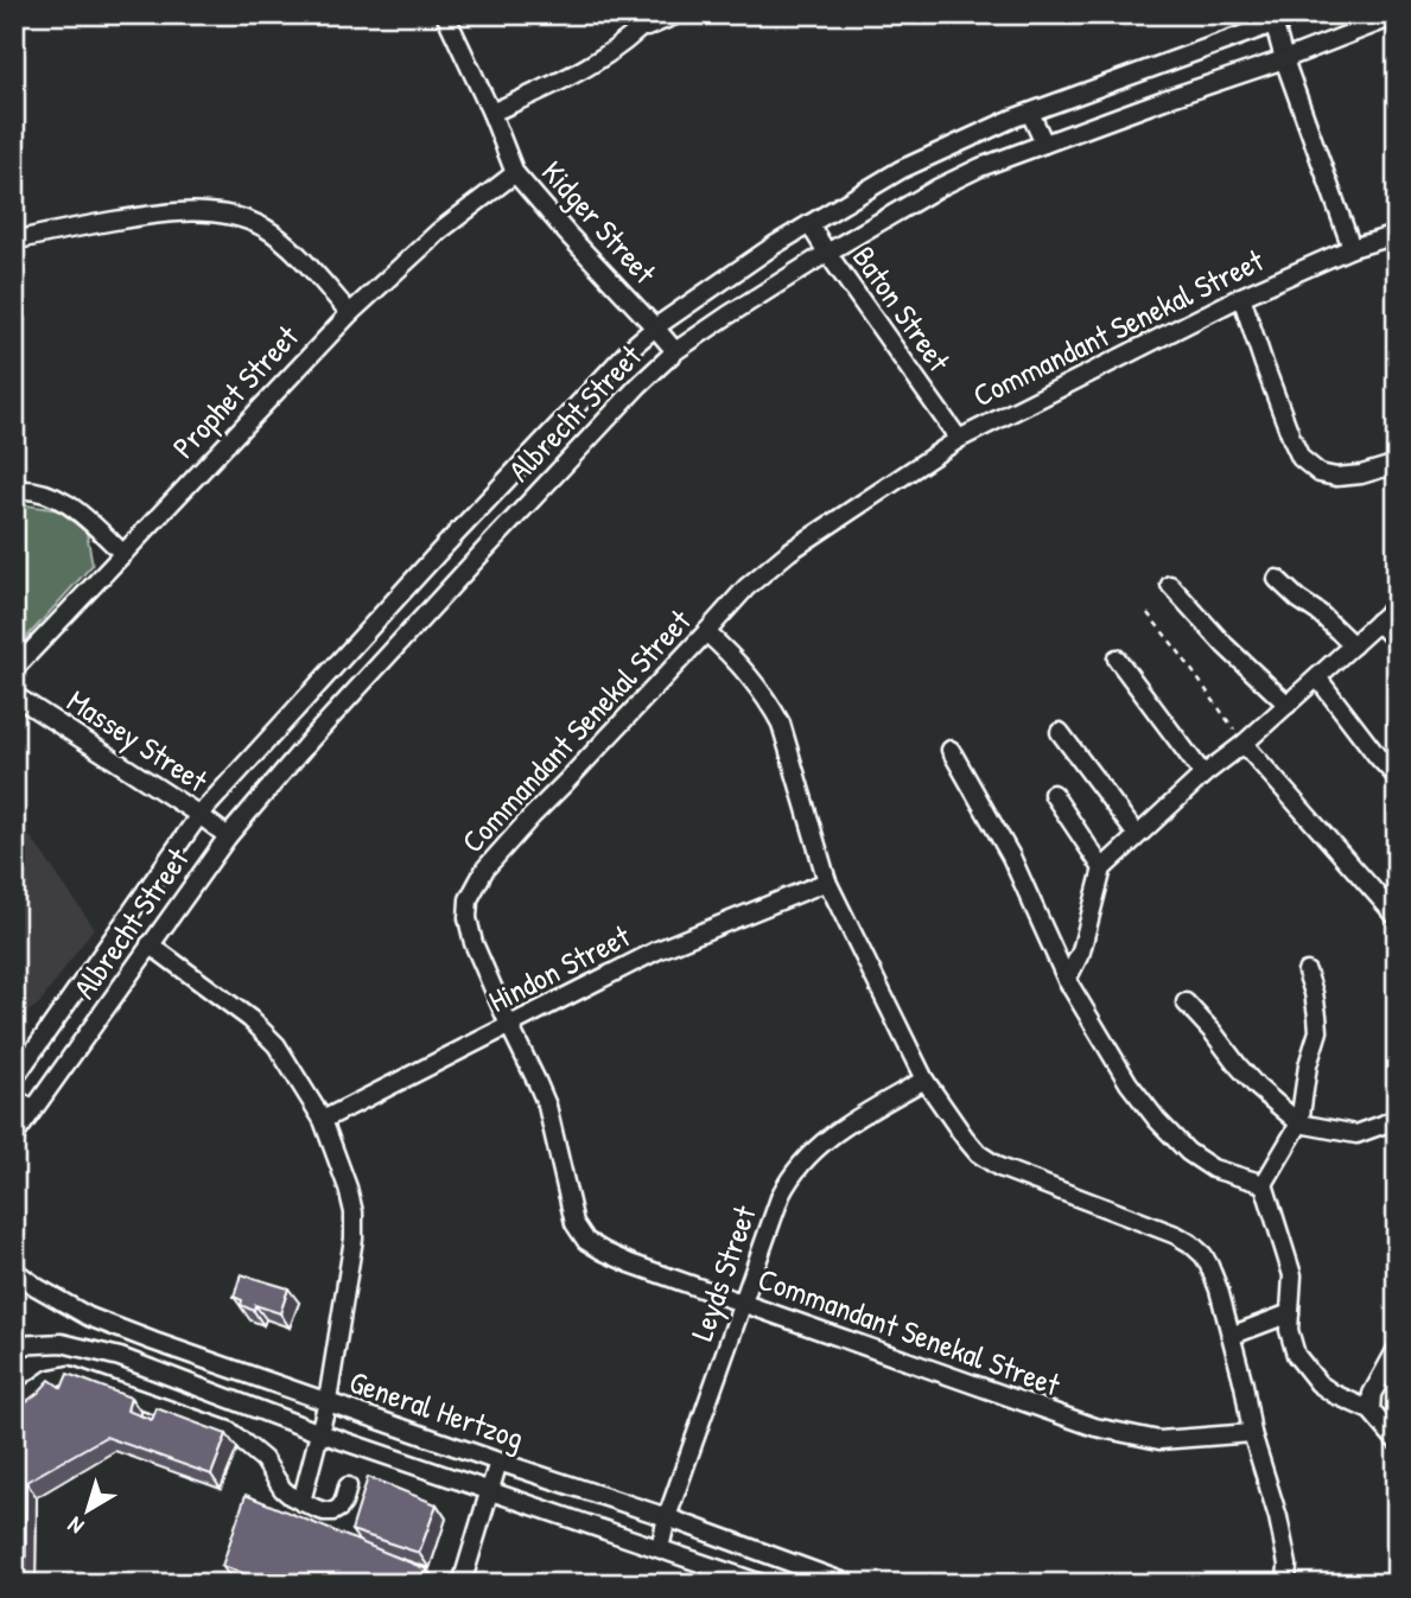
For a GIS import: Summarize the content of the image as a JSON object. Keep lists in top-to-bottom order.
{
  "streets": {
    "street": [
      "Kidger Street",
      "Baton Street",
      "Commandant Senekal Street",
      "Prophet Street",
      "Albrecht Street",
      "Massey Street",
      "Hindon Street",
      "Leyds Street",
      "General Hertzog"
    ]
  },
  "crossings": [
    ["Kidger Street", "Prophet Street"],
    ["Kidger Street", "Albrecht Street"],
    ["Baton Street", "Commandant Senekal Street"],
    ["Baton Street", "Albrecht Street"],
    ["Commandant Senekal Street", "Hindon Street"],
    ["Commandant Senekal Street", "Leyds Street"],
    ["Albrecht Street", "Massey Street"],
    ["Leyds Street", "General Hertzog"]
  ],
  "north": "bottom left"
}
